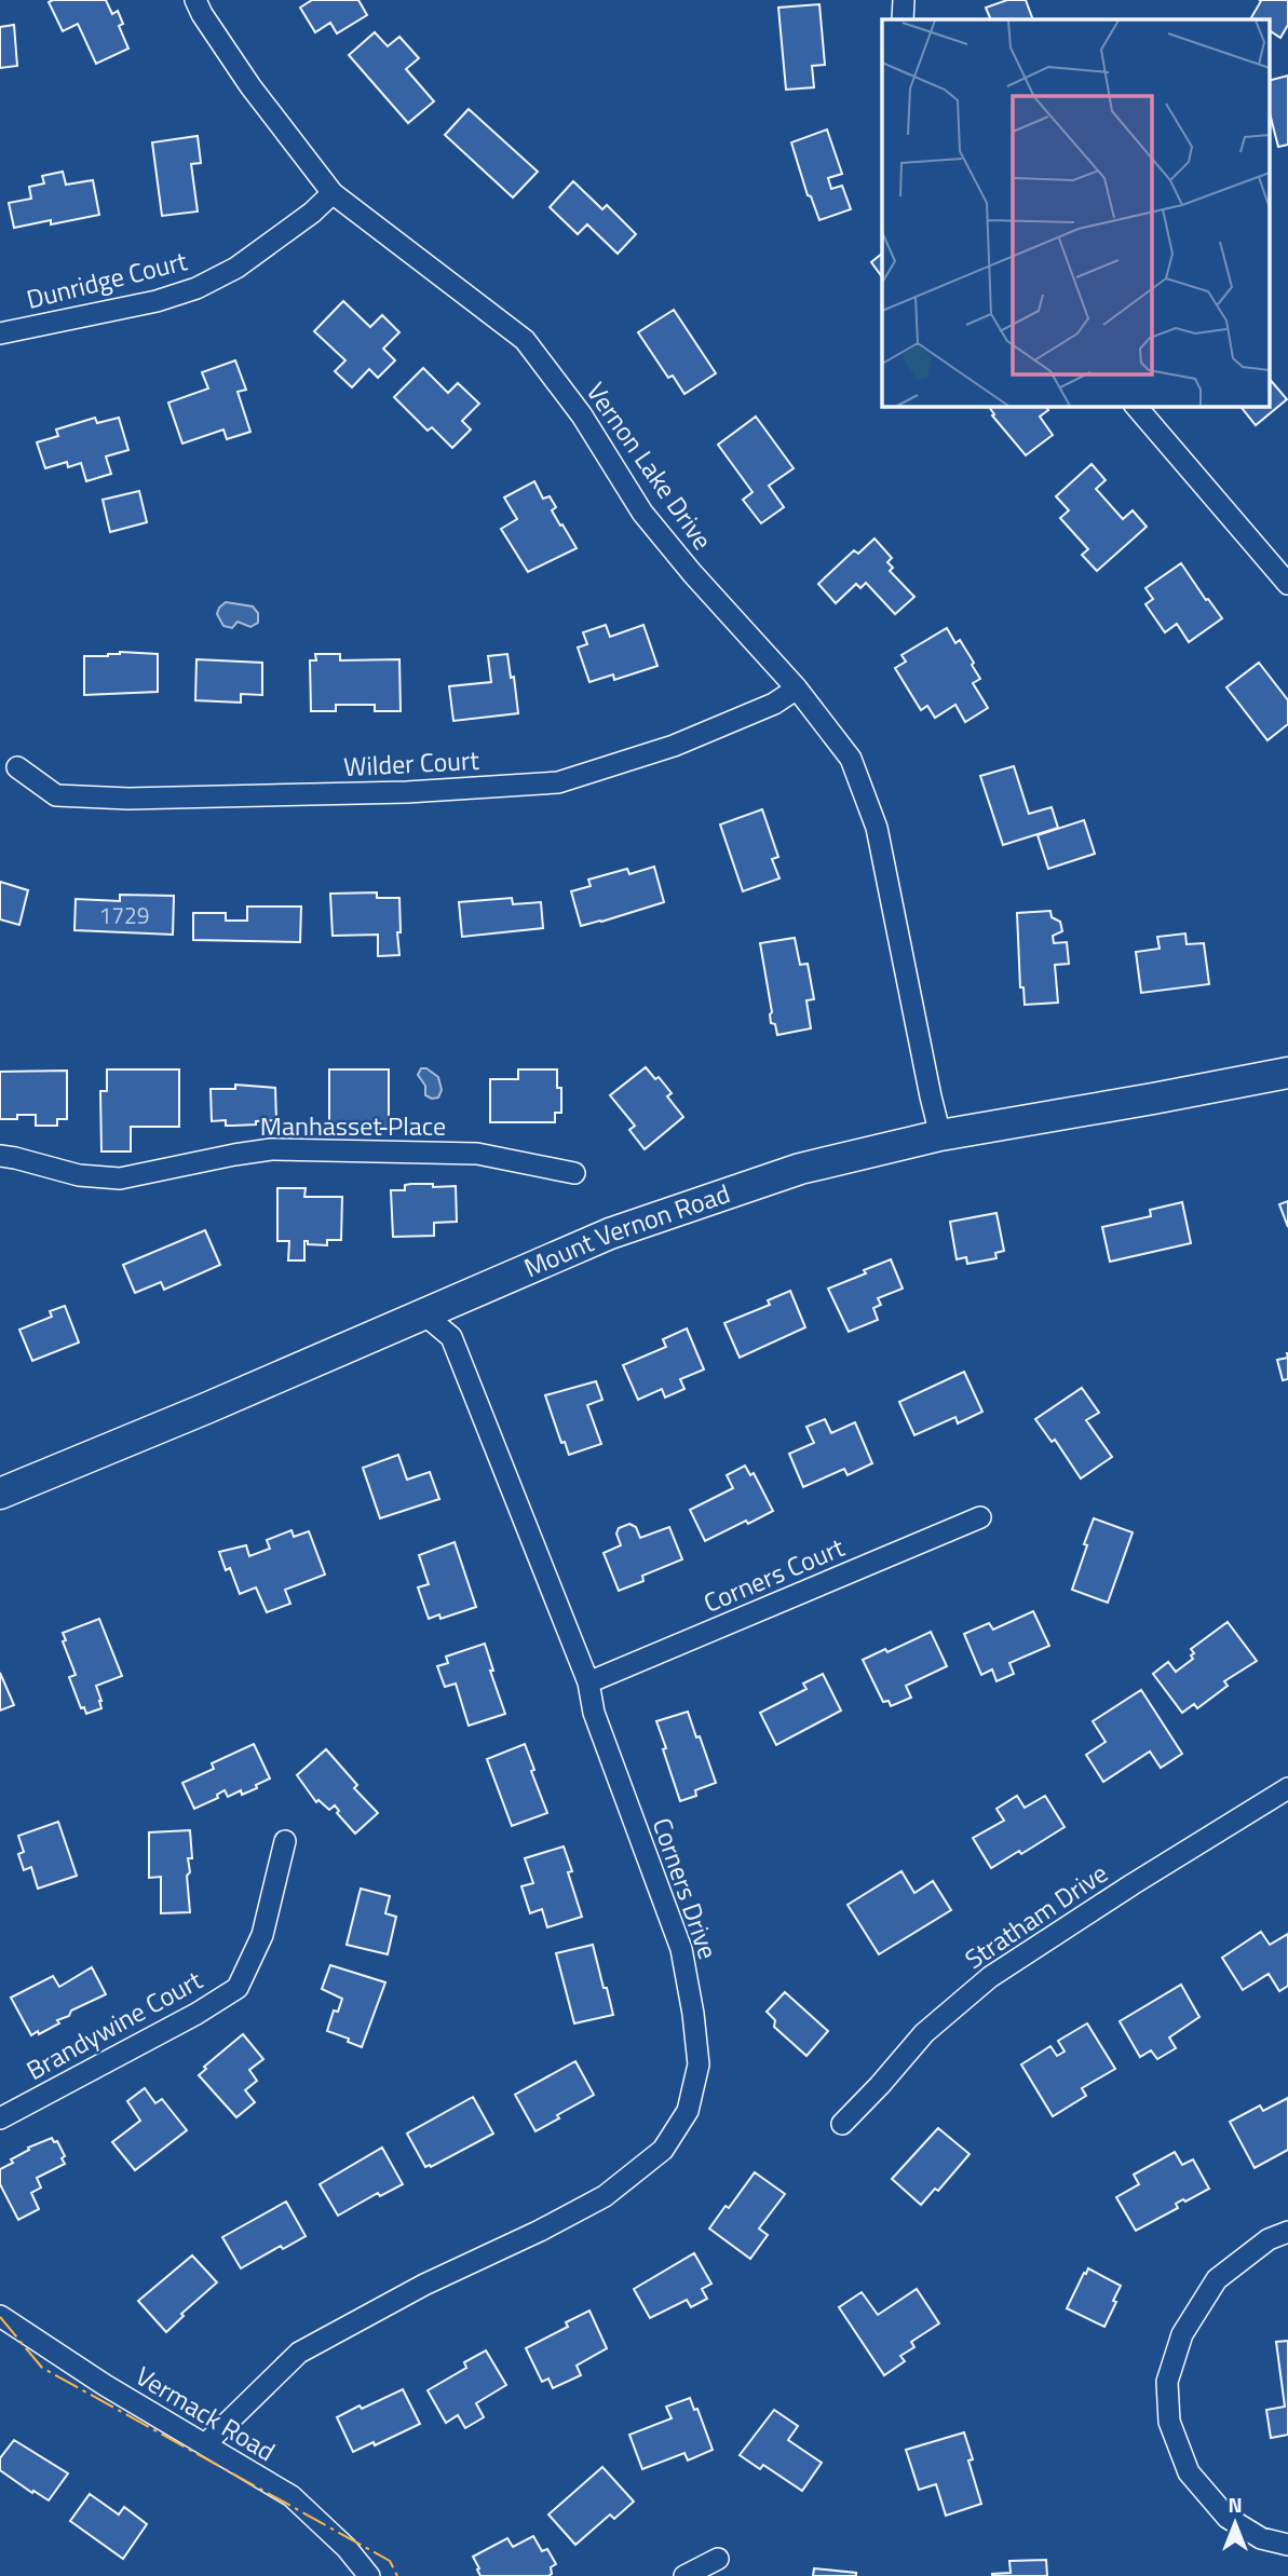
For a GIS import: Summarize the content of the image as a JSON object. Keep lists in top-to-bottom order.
{
  "streets": {
    "main road": ["Mount Vernon Road"],
    "street": [
      "Dunridge Court",
      "Vernon Lake Drive",
      "Wilder Court",
      "Manhasset Place",
      "Corners Court",
      "Corners Drive",
      "Stratham Drive",
      "Brandywine Court",
      "Vermack Road"
    ]
  },
  "crossings": [
    ["Dunridge Court", "Vernon Lake Drive"],
    ["Vernon Lake Drive", "Wilder Court"],
    ["Vernon Lake Drive", "Mount Vernon Road"],
    ["Mount Vernon Road", "Corners Drive"],
    ["Corners Court", "Corners Drive"],
    ["Corners Drive", "Vermack Road"]
  ],
  "house_numbers": ["1729"],
  "north": "top"
}
